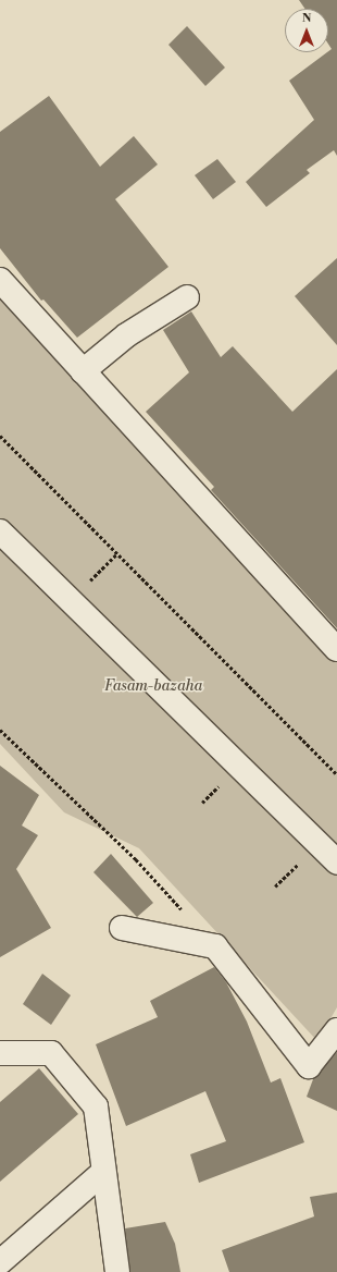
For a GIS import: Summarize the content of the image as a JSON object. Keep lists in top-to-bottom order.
{
  "parks": ["Fasam-bazaha"],
  "north": "top"
}
